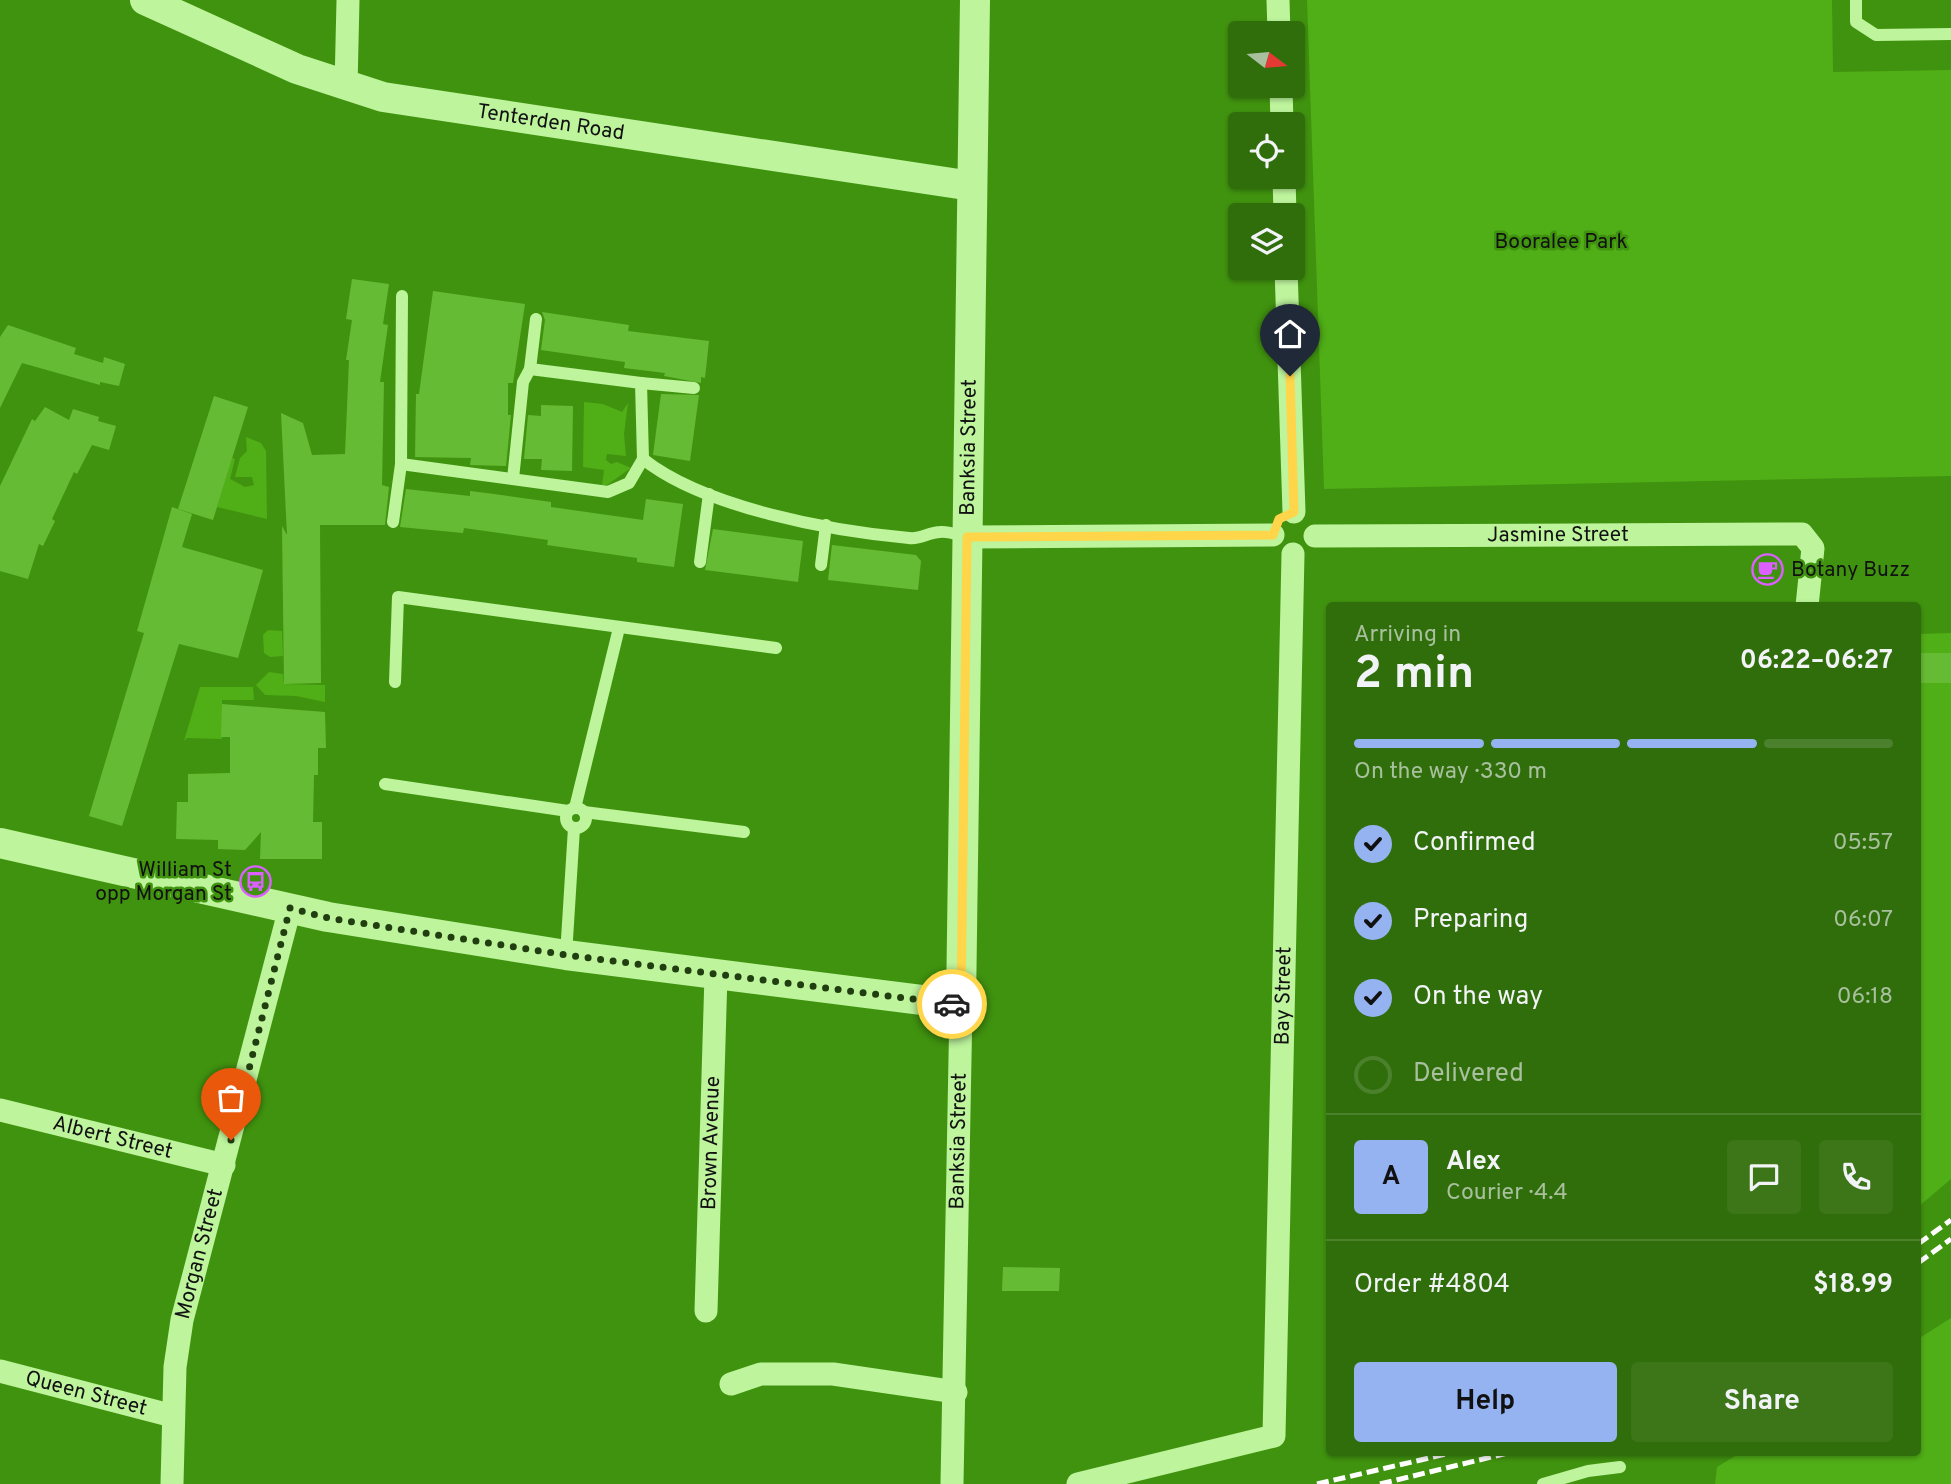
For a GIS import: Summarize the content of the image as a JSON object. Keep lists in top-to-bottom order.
{
  "streets": {
    "street": [
      "Tenterden Road",
      "Banksia Street",
      "Jasmine Street",
      "Bay Street",
      "Albert Street",
      "Brown Avenue",
      "Morgan Street",
      "Queen Street"
    ]
  },
  "crossings": [
    ["Tenterden Road", "Banksia Street"],
    ["Jasmine Street", "Bay Street"],
    ["Albert Street", "Morgan Street"],
    ["Morgan Street", "Queen Street"]
  ],
  "parks": ["Booralee Park"],
  "places": {
    "cafe": ["Botany Buzz"],
    "bus stop": ["William St opp Morgan St"]
  },
  "north": "right",
  "page": {
    "heading": ["2 min", "Arriving in", "06:22–06:27"],
    "panel": [
      "Alex",
      "Courier · 4.4",
      "Order #4804",
      "$18.99"
    ],
    "bar": "On the way · 330 m",
    "list": [
      ["Confirmed", "05:57"],
      ["Preparing", "06:07"],
      ["On the way", "06:18"],
      "Delivered"
    ],
    "round": "A",
    "buttons": ["Help", "Share"]
  }
}
